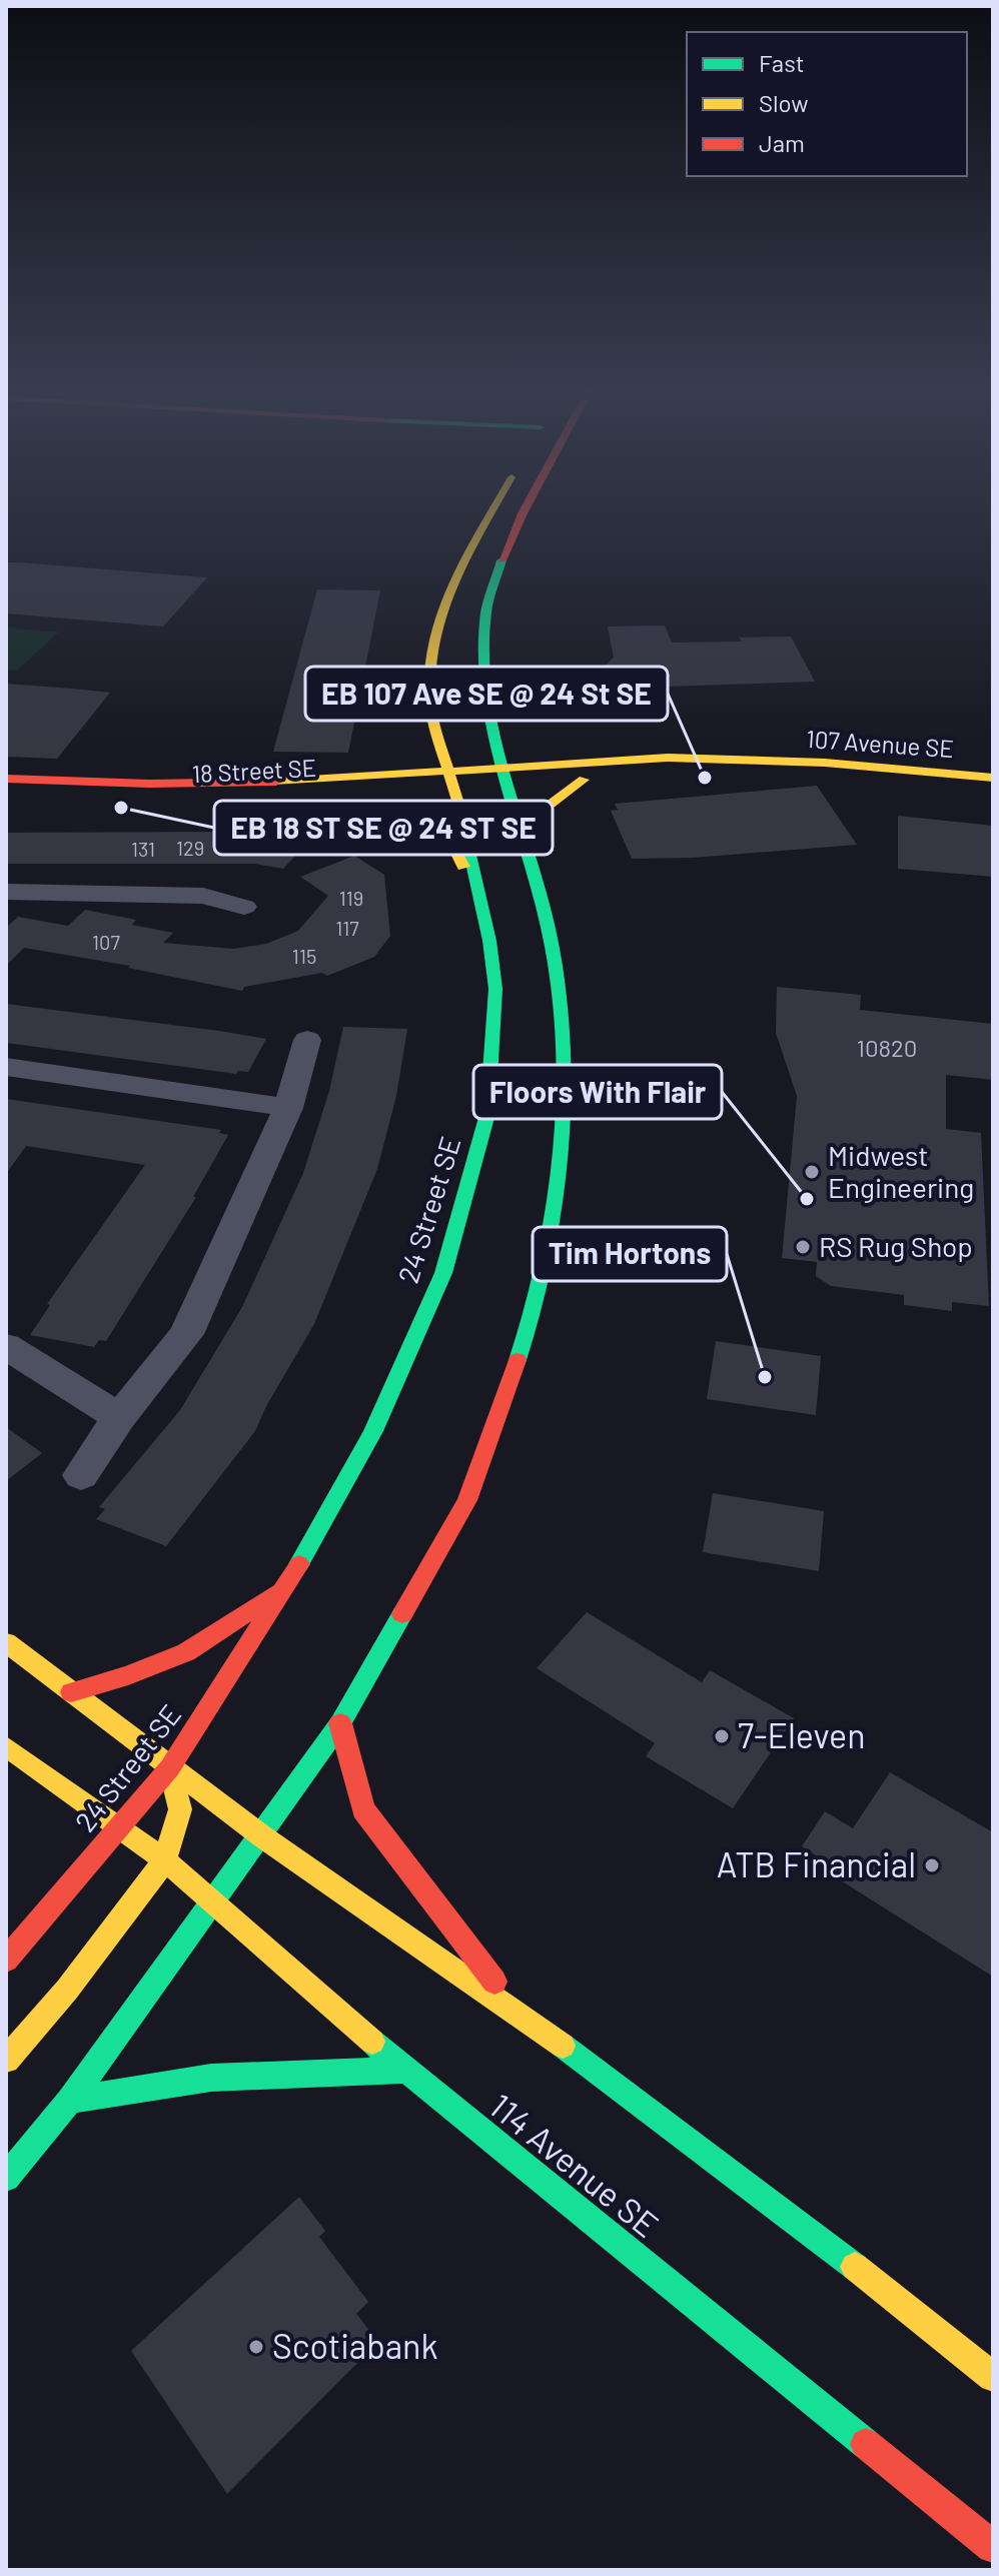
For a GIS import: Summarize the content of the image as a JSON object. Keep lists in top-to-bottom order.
{
  "streets": {
    "main road": [
      "107 Avenue SE",
      "18 Street SE",
      "24 Street SE",
      "114 Avenue SE"
    ]
  },
  "crossings": [
    ["107 Avenue SE", "18 Street SE"],
    ["18 Street SE", "24 Street SE"],
    ["24 Street SE", "114 Avenue SE"]
  ],
  "places": [
    "EB 107 Ave SE @ 24 St SE",
    "EB 18 ST SE @ 24 ST SE",
    "Midwest Engineering",
    "Floors With Flair",
    "RS Rug Shop",
    "Tim Hortons",
    "7-Eleven",
    "ATB Financial",
    "Scotiabank"
  ],
  "house_numbers": [
    "129",
    "131",
    "119",
    "117",
    "107",
    "115",
    "10820"
  ],
  "legend": ["Fast", "Slow", "Jam"]
}
